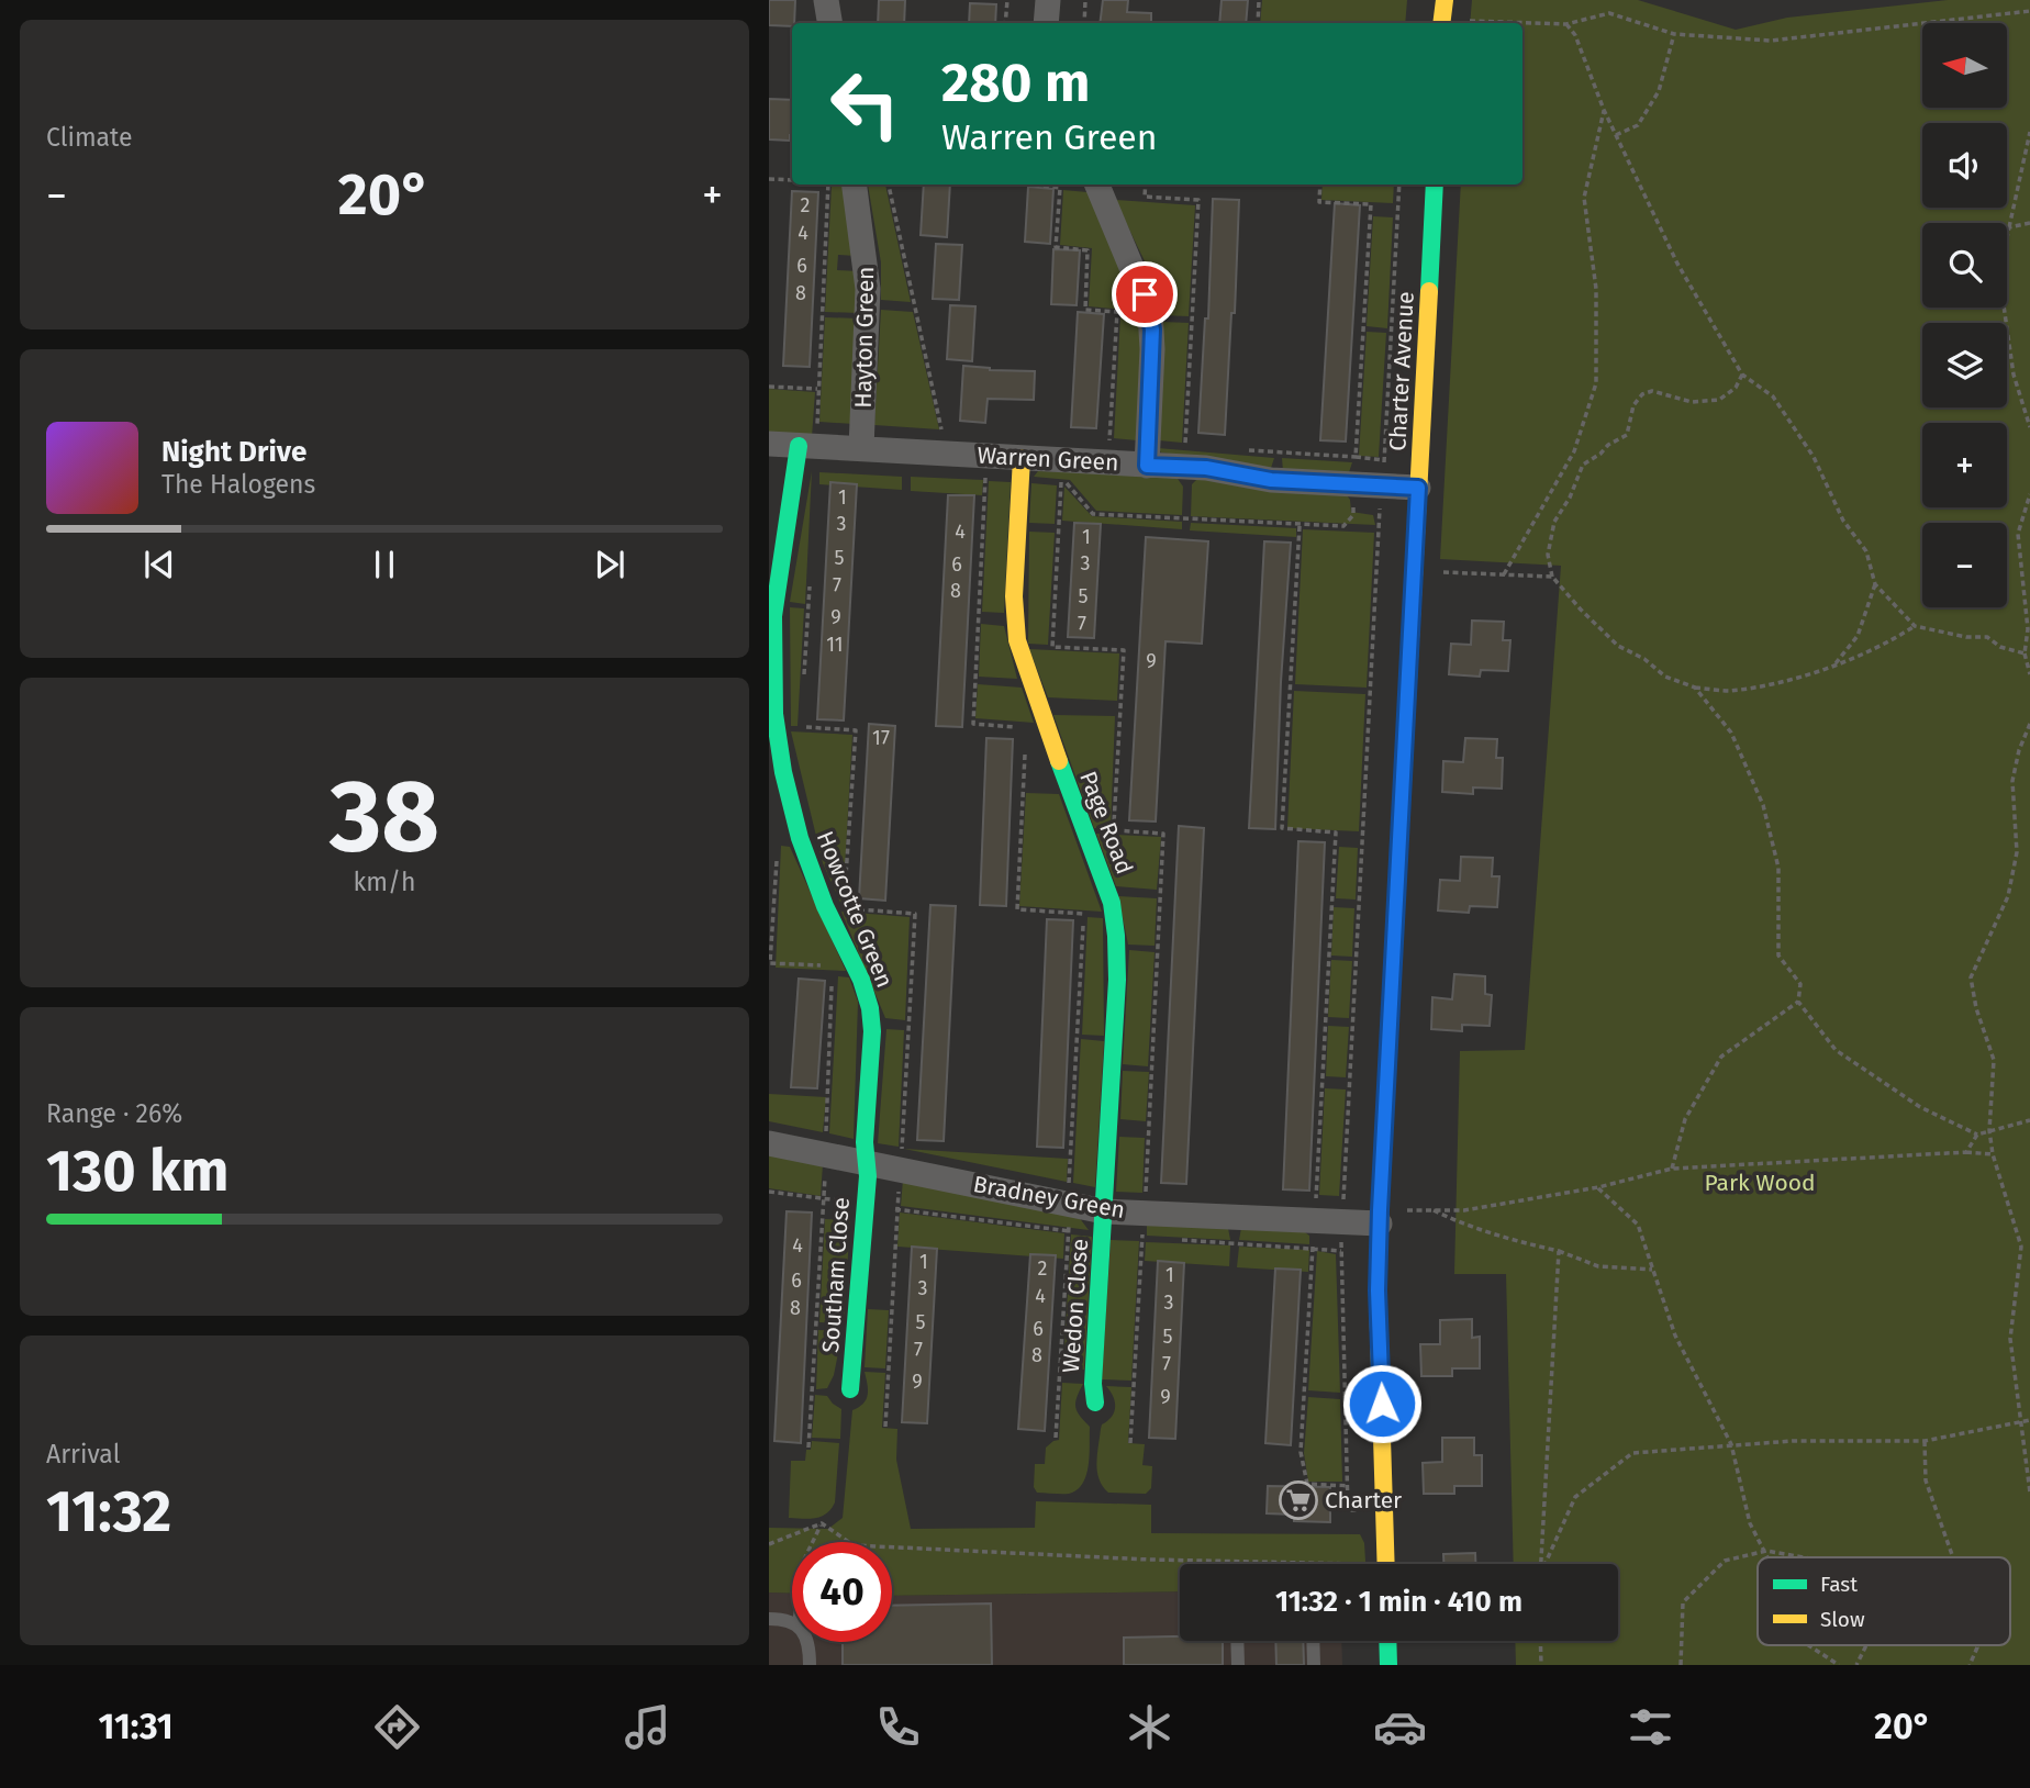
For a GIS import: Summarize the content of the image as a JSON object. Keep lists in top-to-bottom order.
{
  "streets": {
    "street": [
      "Hayton Green",
      "Charter Avenue",
      "Warren Green",
      "Page Road",
      "Howcotte Green",
      "Bradney Green",
      "Southam Close",
      "Wedon Close"
    ]
  },
  "crossings": [
    ["Hayton Green", "Warren Green"],
    ["Charter Avenue", "Warren Green"],
    ["Charter Avenue", "Bradney Green"],
    ["Warren Green", "Page Road"],
    ["Warren Green", "Howcotte Green"],
    ["Page Road", "Bradney Green"],
    ["Page Road", "Wedon Close"],
    ["Howcotte Green", "Bradney Green"],
    ["Howcotte Green", "Southam Close"],
    ["Bradney Green", "Southam Close"],
    ["Bradney Green", "Wedon Close"]
  ],
  "parks": ["Park Wood"],
  "places": {
    "supermarket": ["Charter"]
  },
  "house_numbers": [
    "2",
    "4",
    "6",
    "8",
    "1",
    "3",
    "4",
    "1",
    "5",
    "3",
    "6",
    "7",
    "8",
    "5",
    "9",
    "7",
    "11",
    "9",
    "17",
    "4",
    "1",
    "2",
    "1",
    "6",
    "3",
    "4",
    "3",
    "8",
    "5",
    "6",
    "5",
    "7",
    "8",
    "7",
    "9",
    "9"
  ],
  "legend": ["Fast", "Slow"],
  "north": "left",
  "page": {
    "tile": [
      "Climate",
      ["38", "km/h"],
      ["Range · 26%", "130 km"],
      ["Arrival", "11:32"]
    ],
    "map_buttons": ["+", "−"],
    "turn": ["280 m", "Warren Green"],
    "heat": ["−", "20°", "+"],
    "song": ["Night Drive", "The Halogens"],
    "limit": "40",
    "trip": "11:32 · 1 min · 410 m",
    "tabs": ["11:31", "20°"]
  }
}
